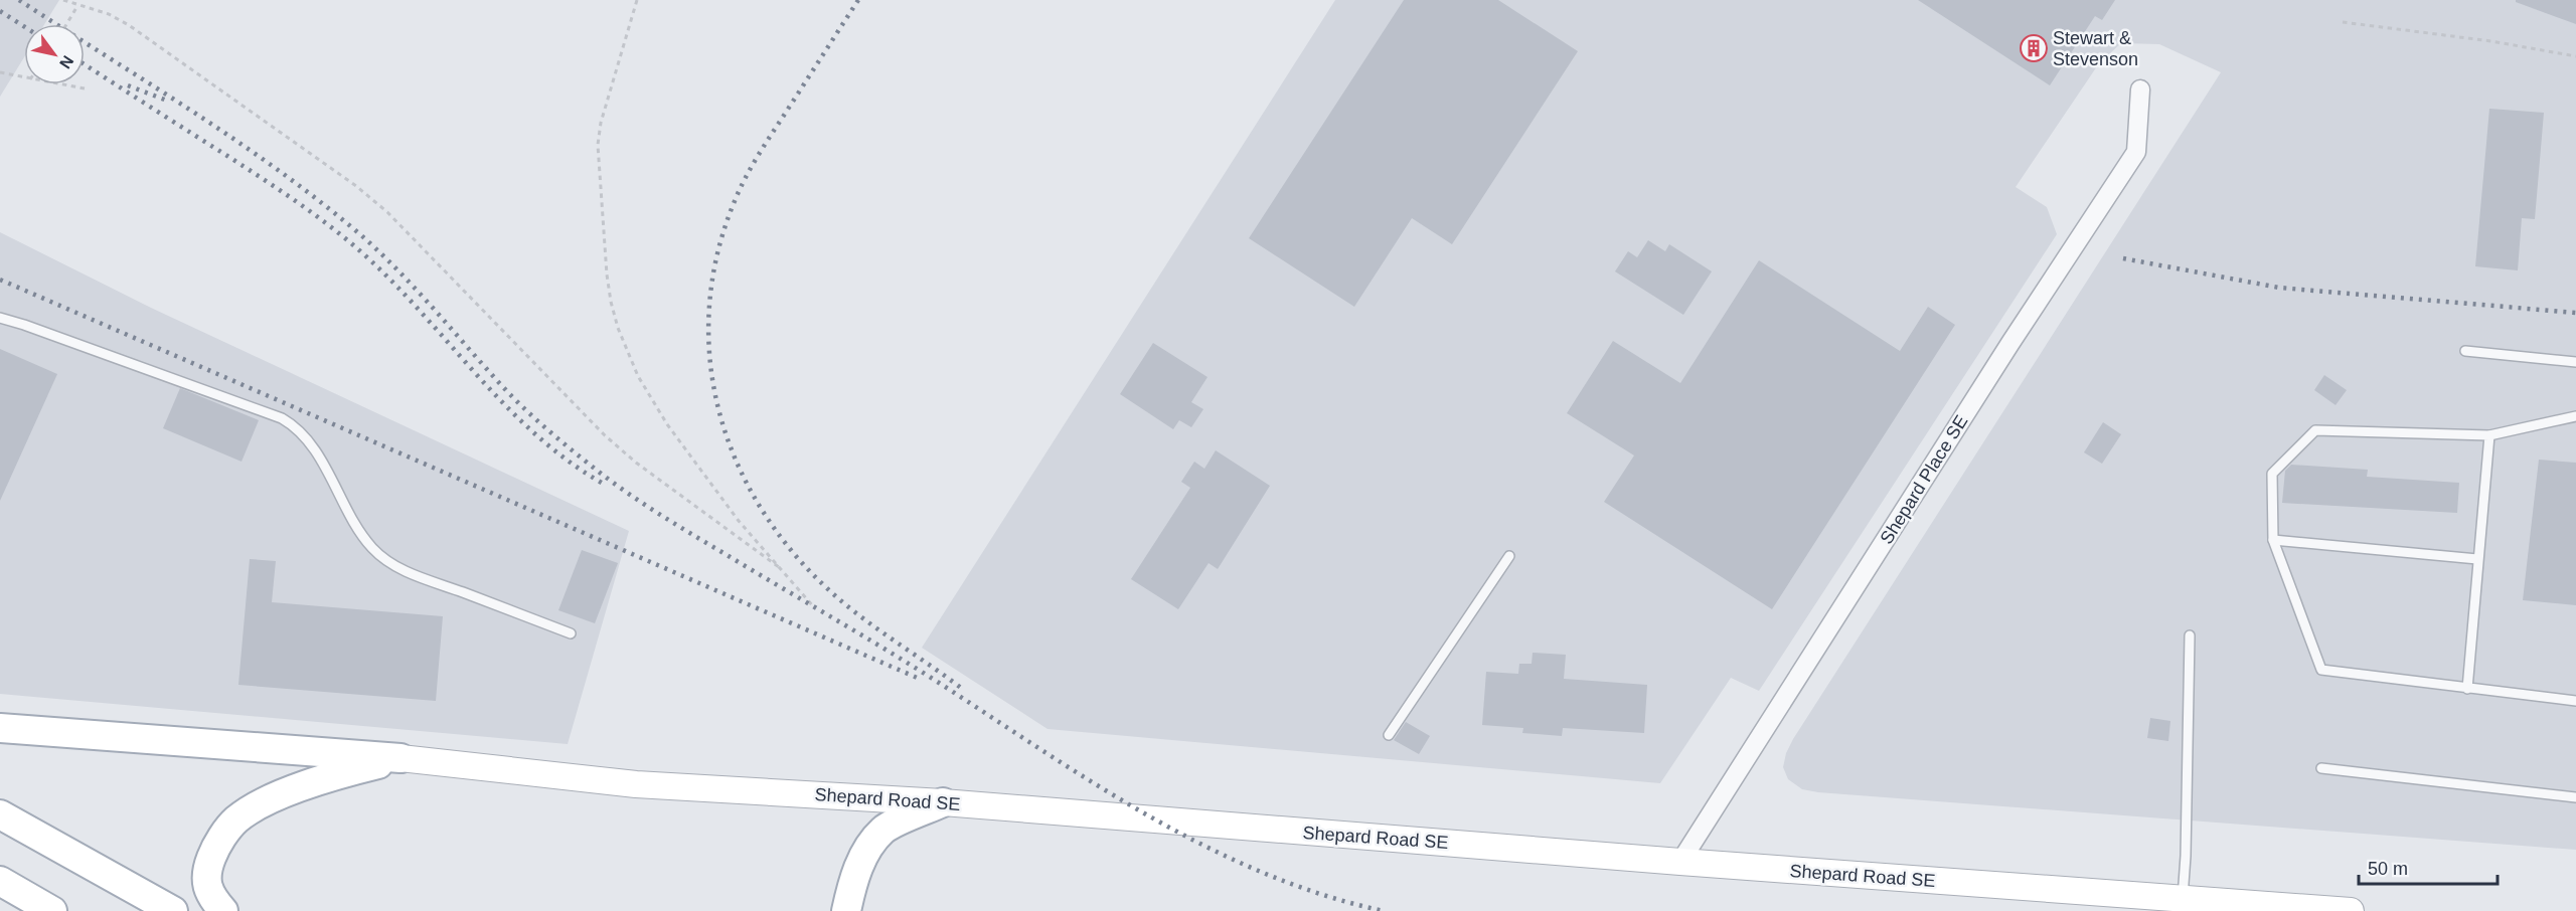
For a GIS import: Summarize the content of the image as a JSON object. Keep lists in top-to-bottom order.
{
  "streets": {
    "street": ["Shepard Place SE", "Shepard Road SE"]
  },
  "crossings": [
    ["Shepard Place SE", "Shepard Road SE"]
  ],
  "places": {
    "building": ["Stewart & Stevenson"]
  },
  "scale_bar": "50 m",
  "north": "bottom right"
}
